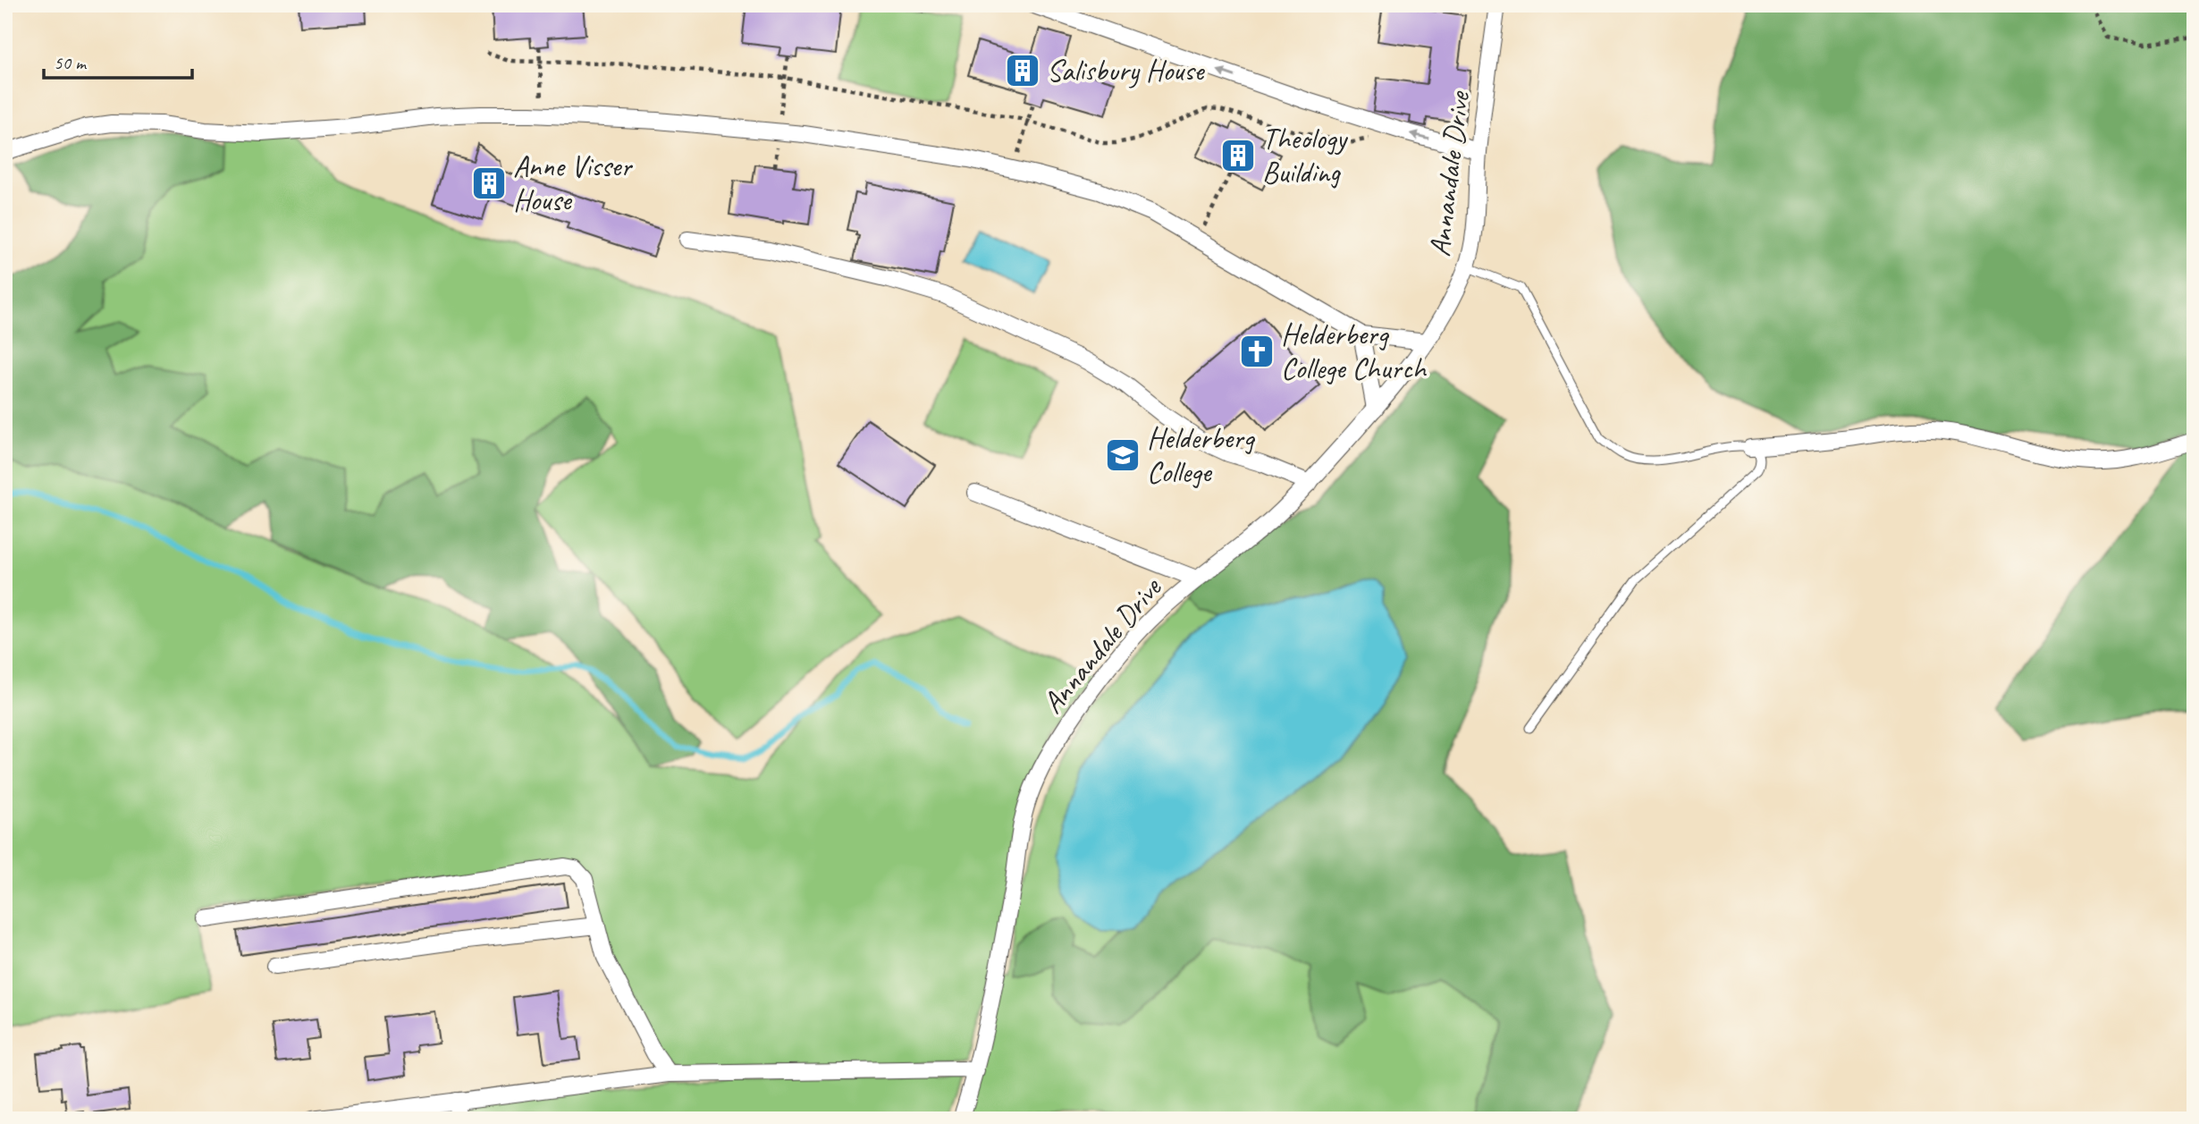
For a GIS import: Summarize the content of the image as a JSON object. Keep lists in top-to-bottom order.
{
  "streets": {
    "street": ["Annandale Drive"]
  },
  "places": {
    "building": ["Salisbury House", "Theology Building", "Anne Visser House"],
    "church": ["Helderberg College Church"],
    "school or university": ["Helderberg College"]
  },
  "scale_bar": "50 m"
}
